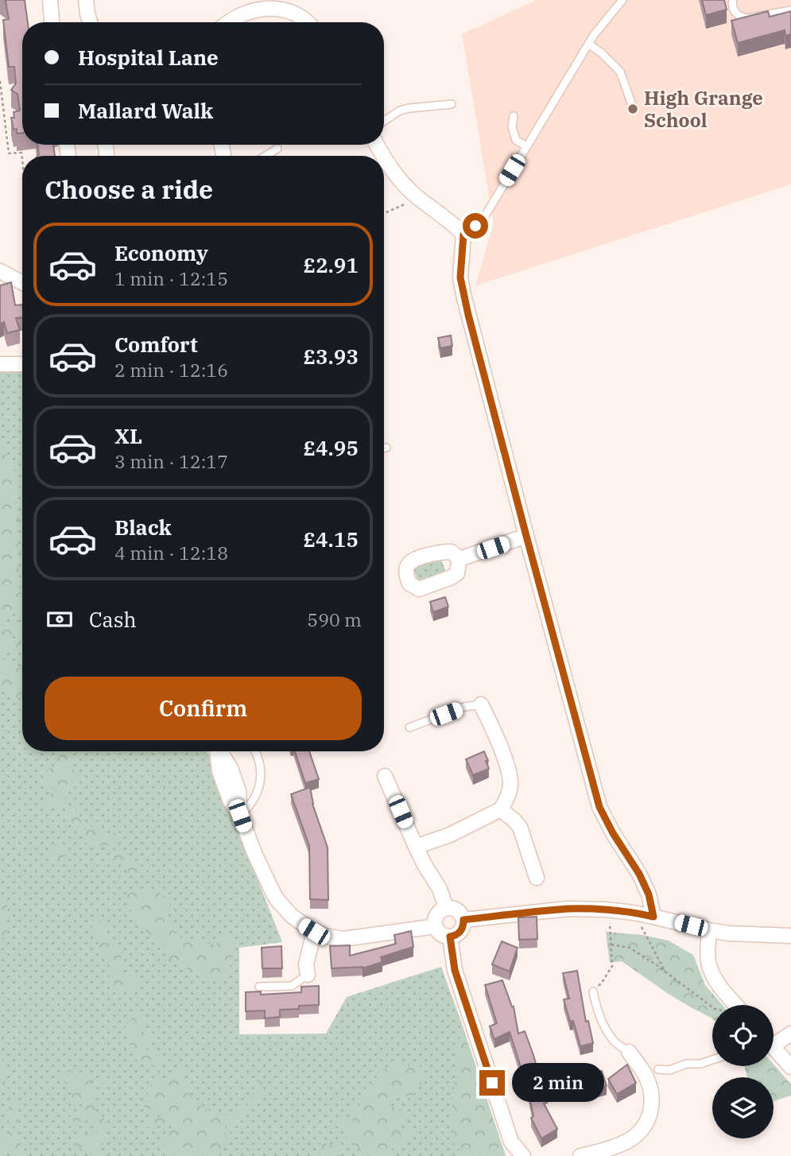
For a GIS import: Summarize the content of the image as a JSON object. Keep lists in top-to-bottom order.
{
  "places": ["High Grange School"],
  "page": {
    "banner": ["Hospital Lane", "Mallard Walk"],
    "heading": "Choose a ride",
    "list": [
      {
        "name": "Economy",
        "note": "1 min · 12:15",
        "value": "£2.91"
      },
      {
        "name": "Comfort",
        "note": "2 min · 12:16",
        "value": "£3.93"
      },
      {
        "name": "XL",
        "note": "3 min · 12:17",
        "value": "£4.95"
      },
      {
        "name": "Black",
        "note": "4 min · 12:18",
        "value": "£4.15"
      }
    ],
    "pay": ["Cash", "590 m"],
    "buttons": "Confirm",
    "bubble": "2 min"
  }
}
